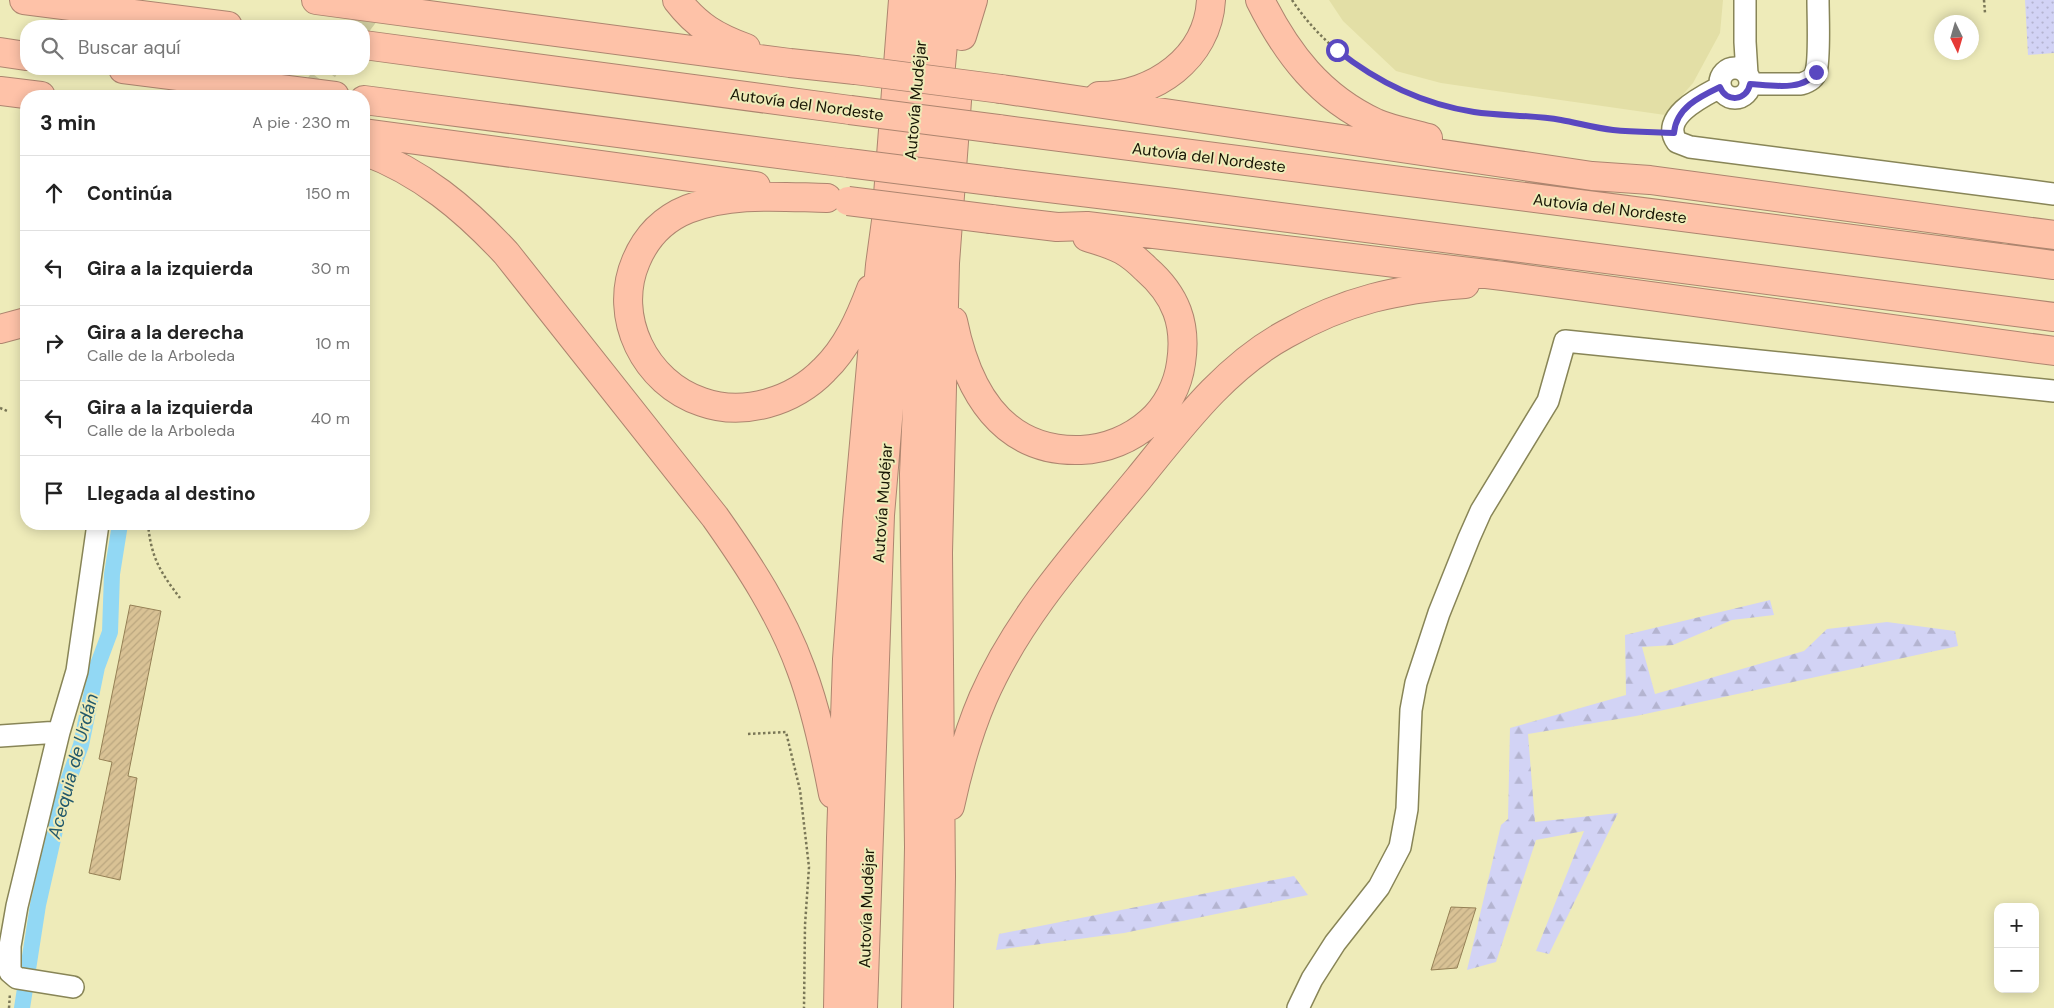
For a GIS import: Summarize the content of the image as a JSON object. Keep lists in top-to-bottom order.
{
  "streets": {
    "highway": ["Autovía Mudéjar", "Autovía del Nordeste"]
  },
  "water": ["Acequia de Urdán"],
  "north": "bottom",
  "page": {
    "search": "Buscar aquí",
    "heading": ["3 min", "A pie · 230 m"],
    "list": [
      ["Continúa", "150 m"],
      ["Gira a la izquierda", "30 m"],
      ["Gira a la derecha", "Calle de la Arboleda", "10 m"],
      ["Gira a la izquierda", "Calle de la Arboleda", "40 m"],
      "Llegada al destino"
    ],
    "map_buttons": ["+", "−"]
  }
}
